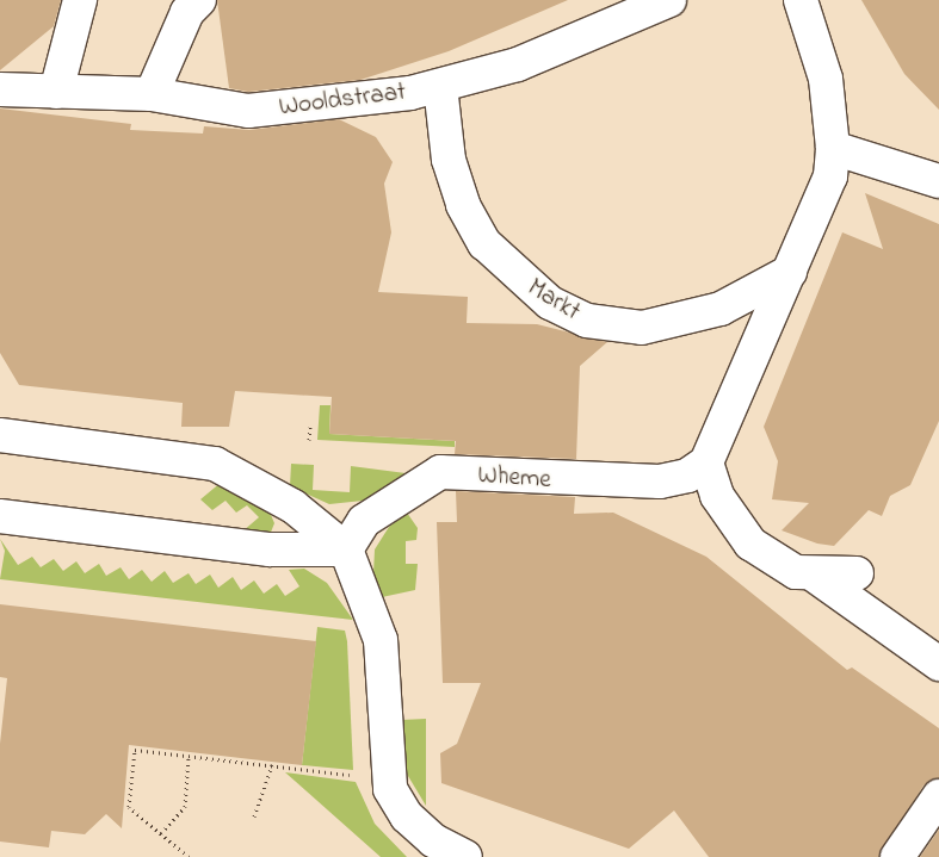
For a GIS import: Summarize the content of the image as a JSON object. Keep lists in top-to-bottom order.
{
  "streets": {
    "street": ["Wooldstraat", "Markt", "Wheme"]
  },
  "crossings": [
    ["Wooldstraat", "Markt"]
  ]
}
